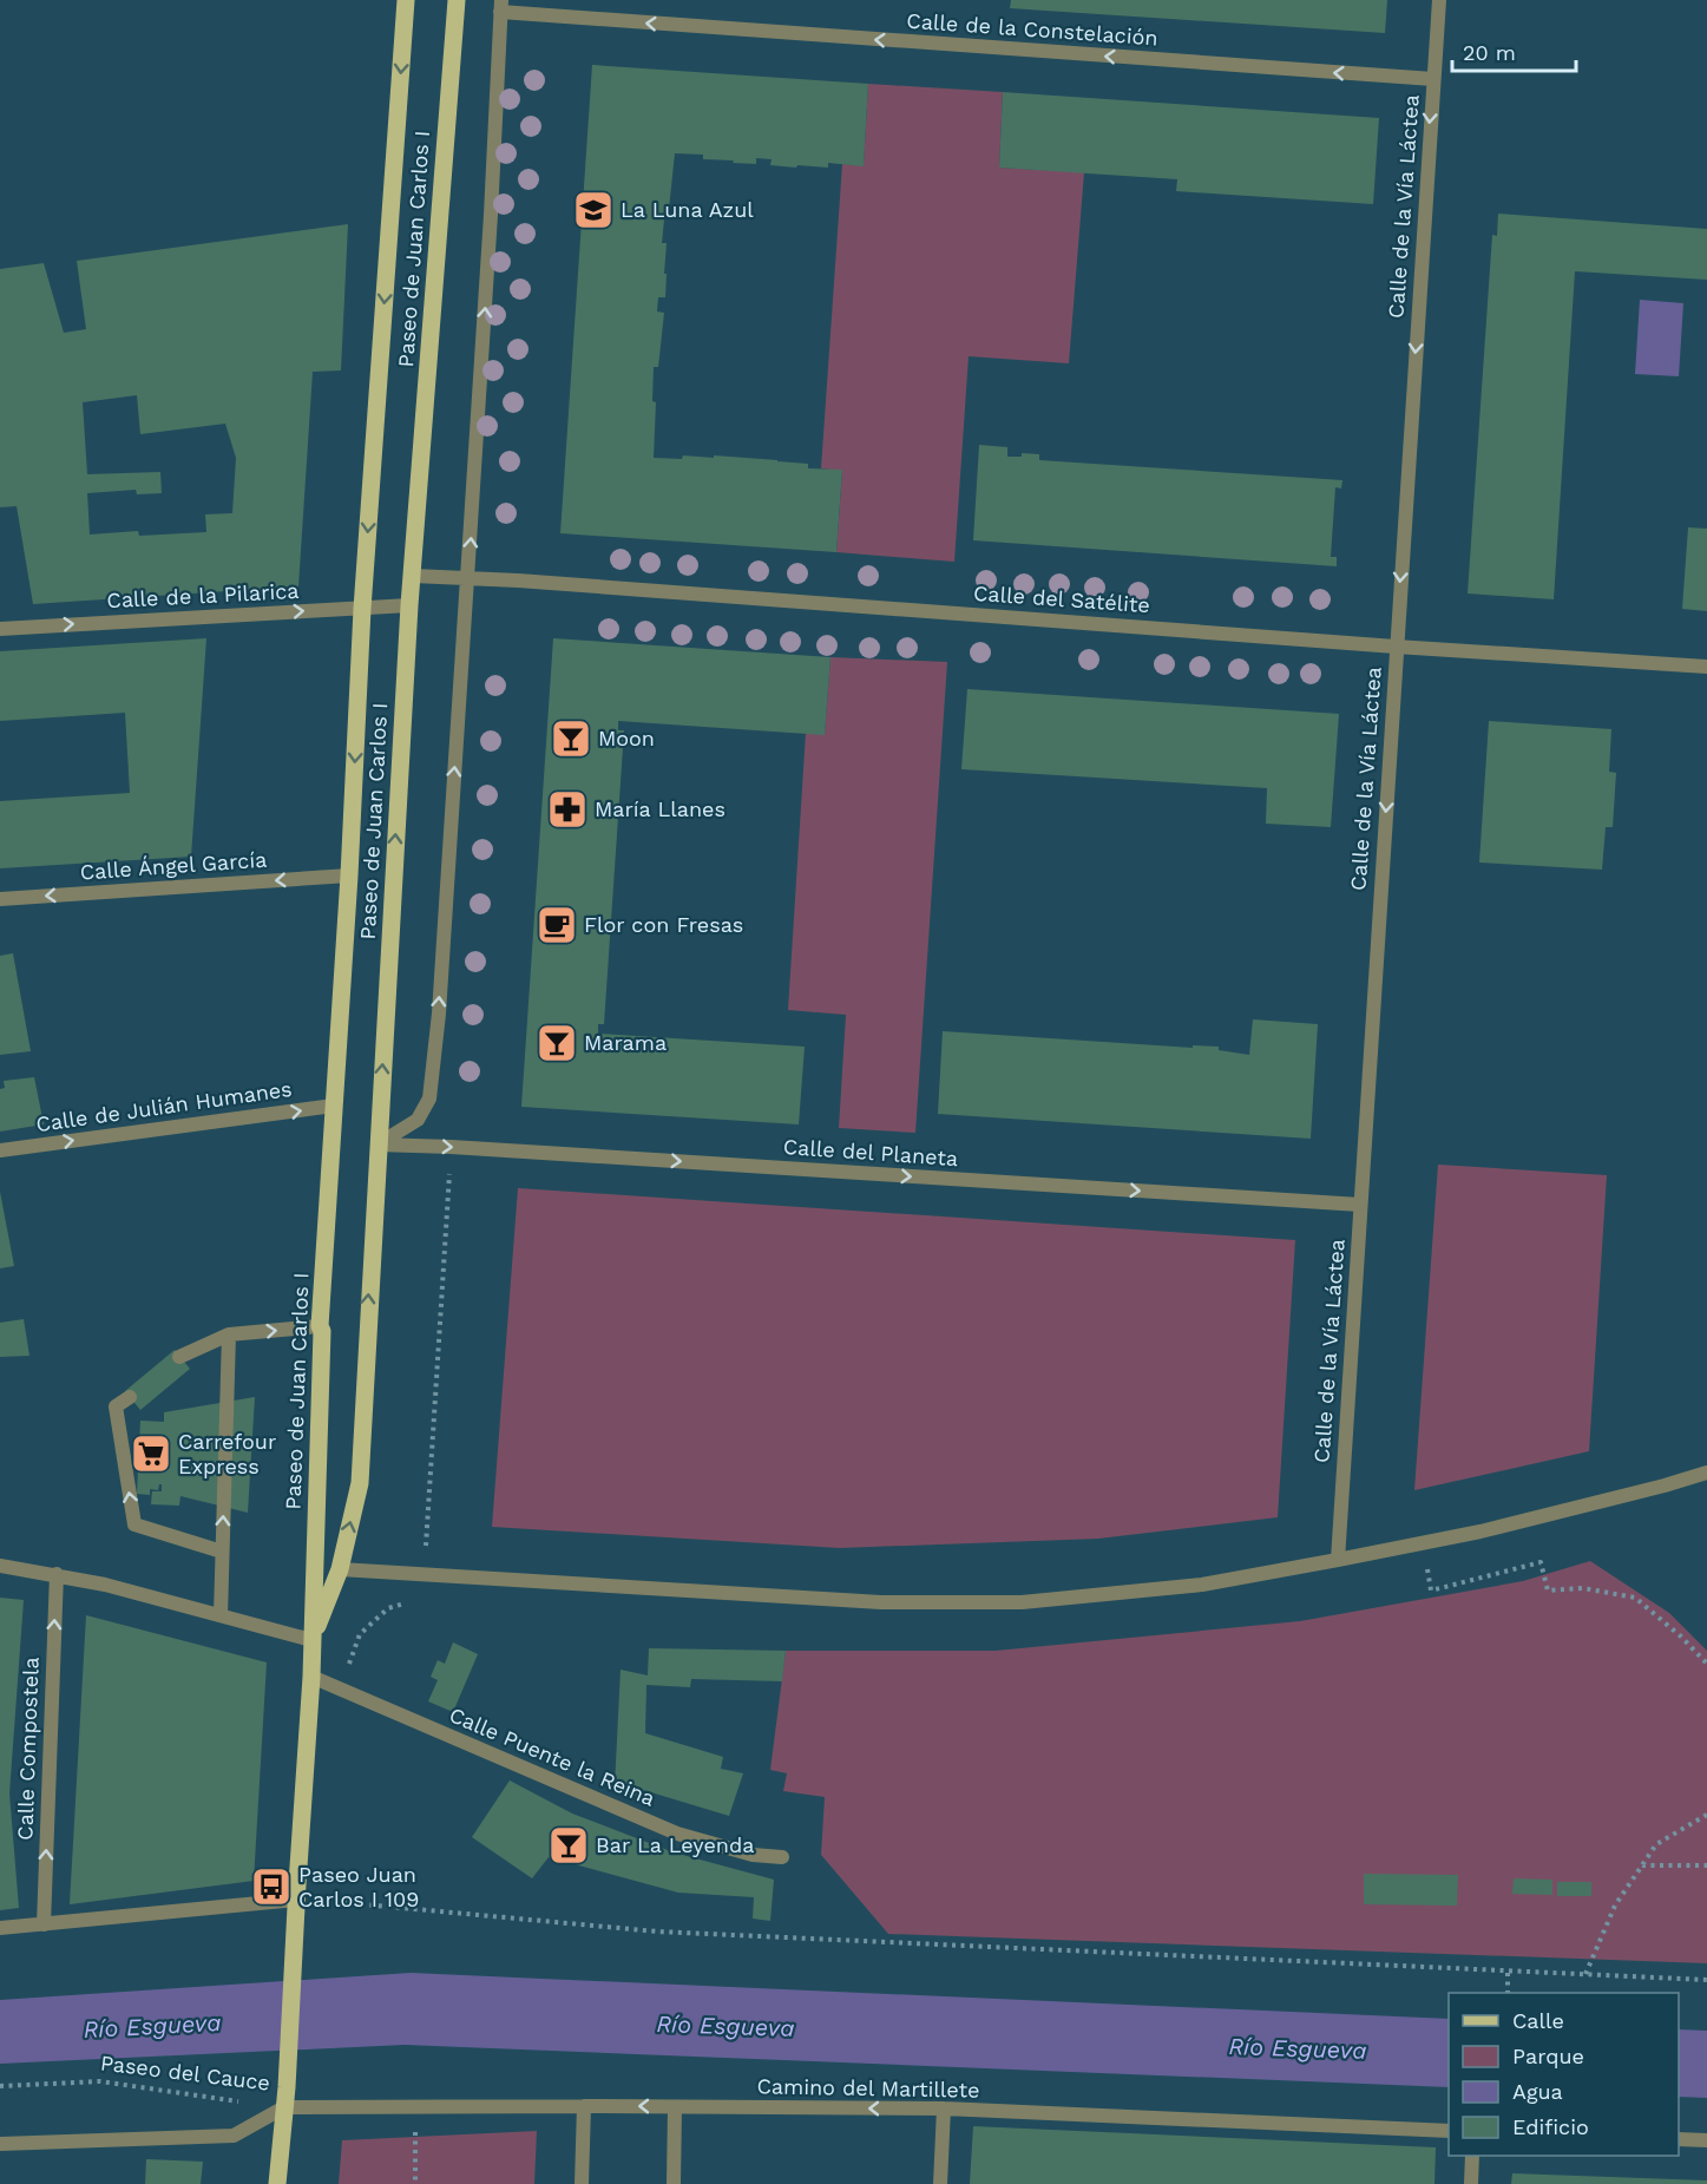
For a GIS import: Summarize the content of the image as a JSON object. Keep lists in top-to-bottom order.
{
  "streets": {
    "main road": ["Paseo de Juan Carlos I"],
    "street": [
      "Calle de la Constelación",
      "Calle de la Vía Láctea",
      "Calle de la Pilarica",
      "Calle del Satélite",
      "Calle Ángel García",
      "Calle de Julián Humanes",
      "Calle del Planeta",
      "Calle Compostela",
      "Calle Puente la Reina",
      "Paseo del Cauce",
      "Camino del Martillete"
    ]
  },
  "crossings": [
    ["Calle de la Constelación", "Calle de la Vía Láctea"],
    ["Calle de la Vía Láctea", "Calle del Satélite"],
    ["Calle de la Vía Láctea", "Calle del Planeta"],
    ["Paseo de Juan Carlos I", "Calle de la Pilarica"],
    ["Paseo de Juan Carlos I", "Calle del Satélite"],
    ["Paseo de Juan Carlos I", "Calle Ángel García"],
    ["Paseo de Juan Carlos I", "Calle de Julián Humanes"],
    ["Paseo de Juan Carlos I", "Calle del Planeta"],
    ["Paseo de Juan Carlos I", "Calle Puente la Reina"],
    ["Paseo de Juan Carlos I", "Paseo del Cauce"],
    ["Paseo de Juan Carlos I", "Camino del Martillete"],
    ["Paseo del Cauce", "Camino del Martillete"]
  ],
  "one_way": [
    "Calle de la Constelación",
    "Calle de la Vía Láctea",
    "Calle de la Pilarica",
    "Calle Ángel García",
    "Calle de Julián Humanes",
    "Calle del Planeta",
    "Calle Compostela"
  ],
  "water": ["Río Esgueva"],
  "places": {
    "school or university": ["La Luna Azul"],
    "bar": ["Moon", "Marama", "Bar La Leyenda"],
    "pharmacy": ["María Llanes"],
    "cafe": ["Flor con Fresas"],
    "supermarket": ["Carrefour Express"],
    "bus stop": ["Paseo Juan Carlos I 109"]
  },
  "legend": [
    "Calle",
    "Parque",
    "Agua",
    "Edificio"
  ],
  "scale_bar": "20 m"
}
